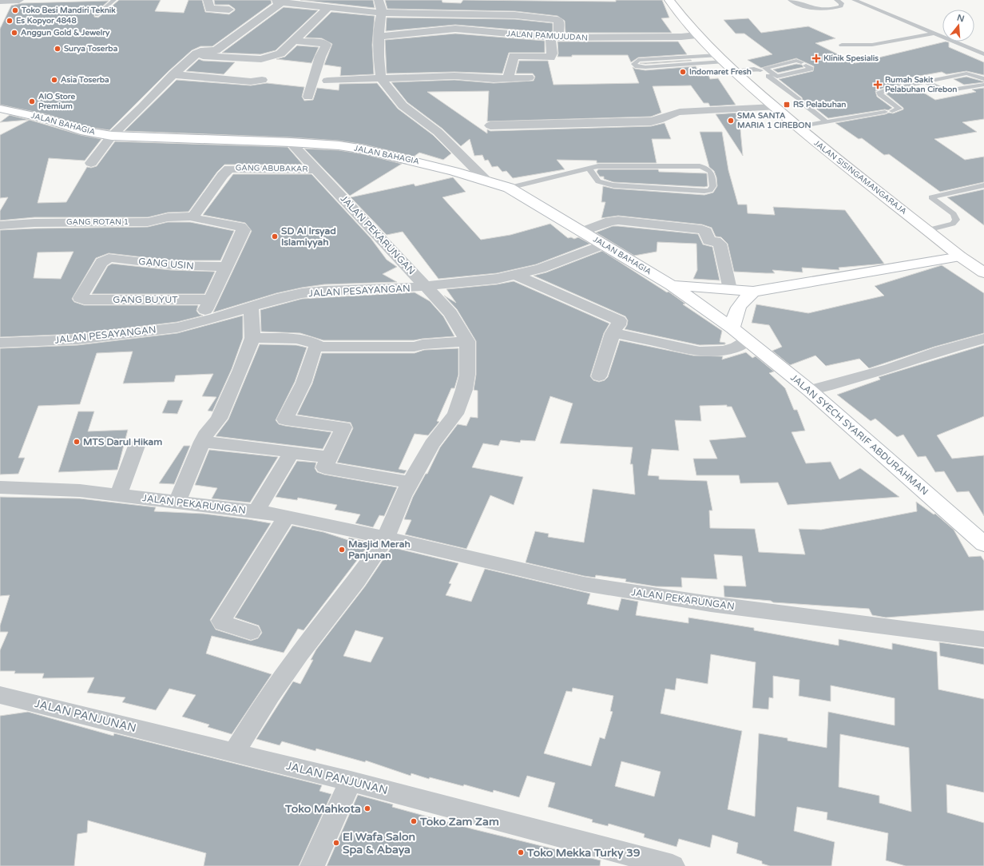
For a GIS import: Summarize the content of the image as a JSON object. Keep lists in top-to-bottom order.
{
  "streets": {
    "main road": ["JALAN BAHAGIA", "JALAN SISINGAMANGARAJA", "JALAN SYECH SYARIF ABDURAHMAN"],
    "street": [
      "JALAN PAMUJUDAN",
      "GANG ABUBAKAR",
      "GANG ROTAN 1",
      "JALAN PEKARUNGAN",
      "GANG USIN",
      "JALAN PESAYANGAN",
      "GANG BUYUT",
      "JALAN PANJUNAN"
    ]
  },
  "crossings": [
    ["JALAN PAMUJUDAN", "JALAN SISINGAMANGARAJA"],
    ["JALAN BAHAGIA", "JALAN PEKARUNGAN"],
    ["JALAN BAHAGIA", "JALAN PESAYANGAN"],
    ["JALAN BAHAGIA", "JALAN SYECH SYARIF ABDURAHMAN"],
    ["GANG ABUBAKAR", "GANG ROTAN 1"],
    ["GANG ABUBAKAR", "JALAN PEKARUNGAN"],
    ["GANG ROTAN 1", "GANG USIN"],
    ["JALAN PEKARUNGAN", "JALAN PESAYANGAN"],
    ["GANG USIN", "GANG BUYUT"]
  ],
  "places": {
    "other": [
      "Toko Besi Mandiri Teknik",
      "Es Kopyor 4848",
      "Anggun Gold & Jewelry",
      "Surya Toserba",
      "Indomaret Fresh",
      "Asia Toserba",
      "AIO Store Premium",
      "SMA SANTA MARIA 1 CIREBON",
      "SD Al Irsyad Islamiyyah",
      "MTS Darul Hikam",
      "Masjid Merah Panjunan",
      "Toko Mahkota",
      "Toko Zam Zam",
      "El Wafa Salon Spa & Abaya",
      "Toko Mekka Turky 39"
    ],
    "health": ["Klinik Spesialis", "Rumah Sakit Pelabuhan Cirebon"],
    "transit": ["RS Pelabuhan"]
  },
  "north": "top"
}
